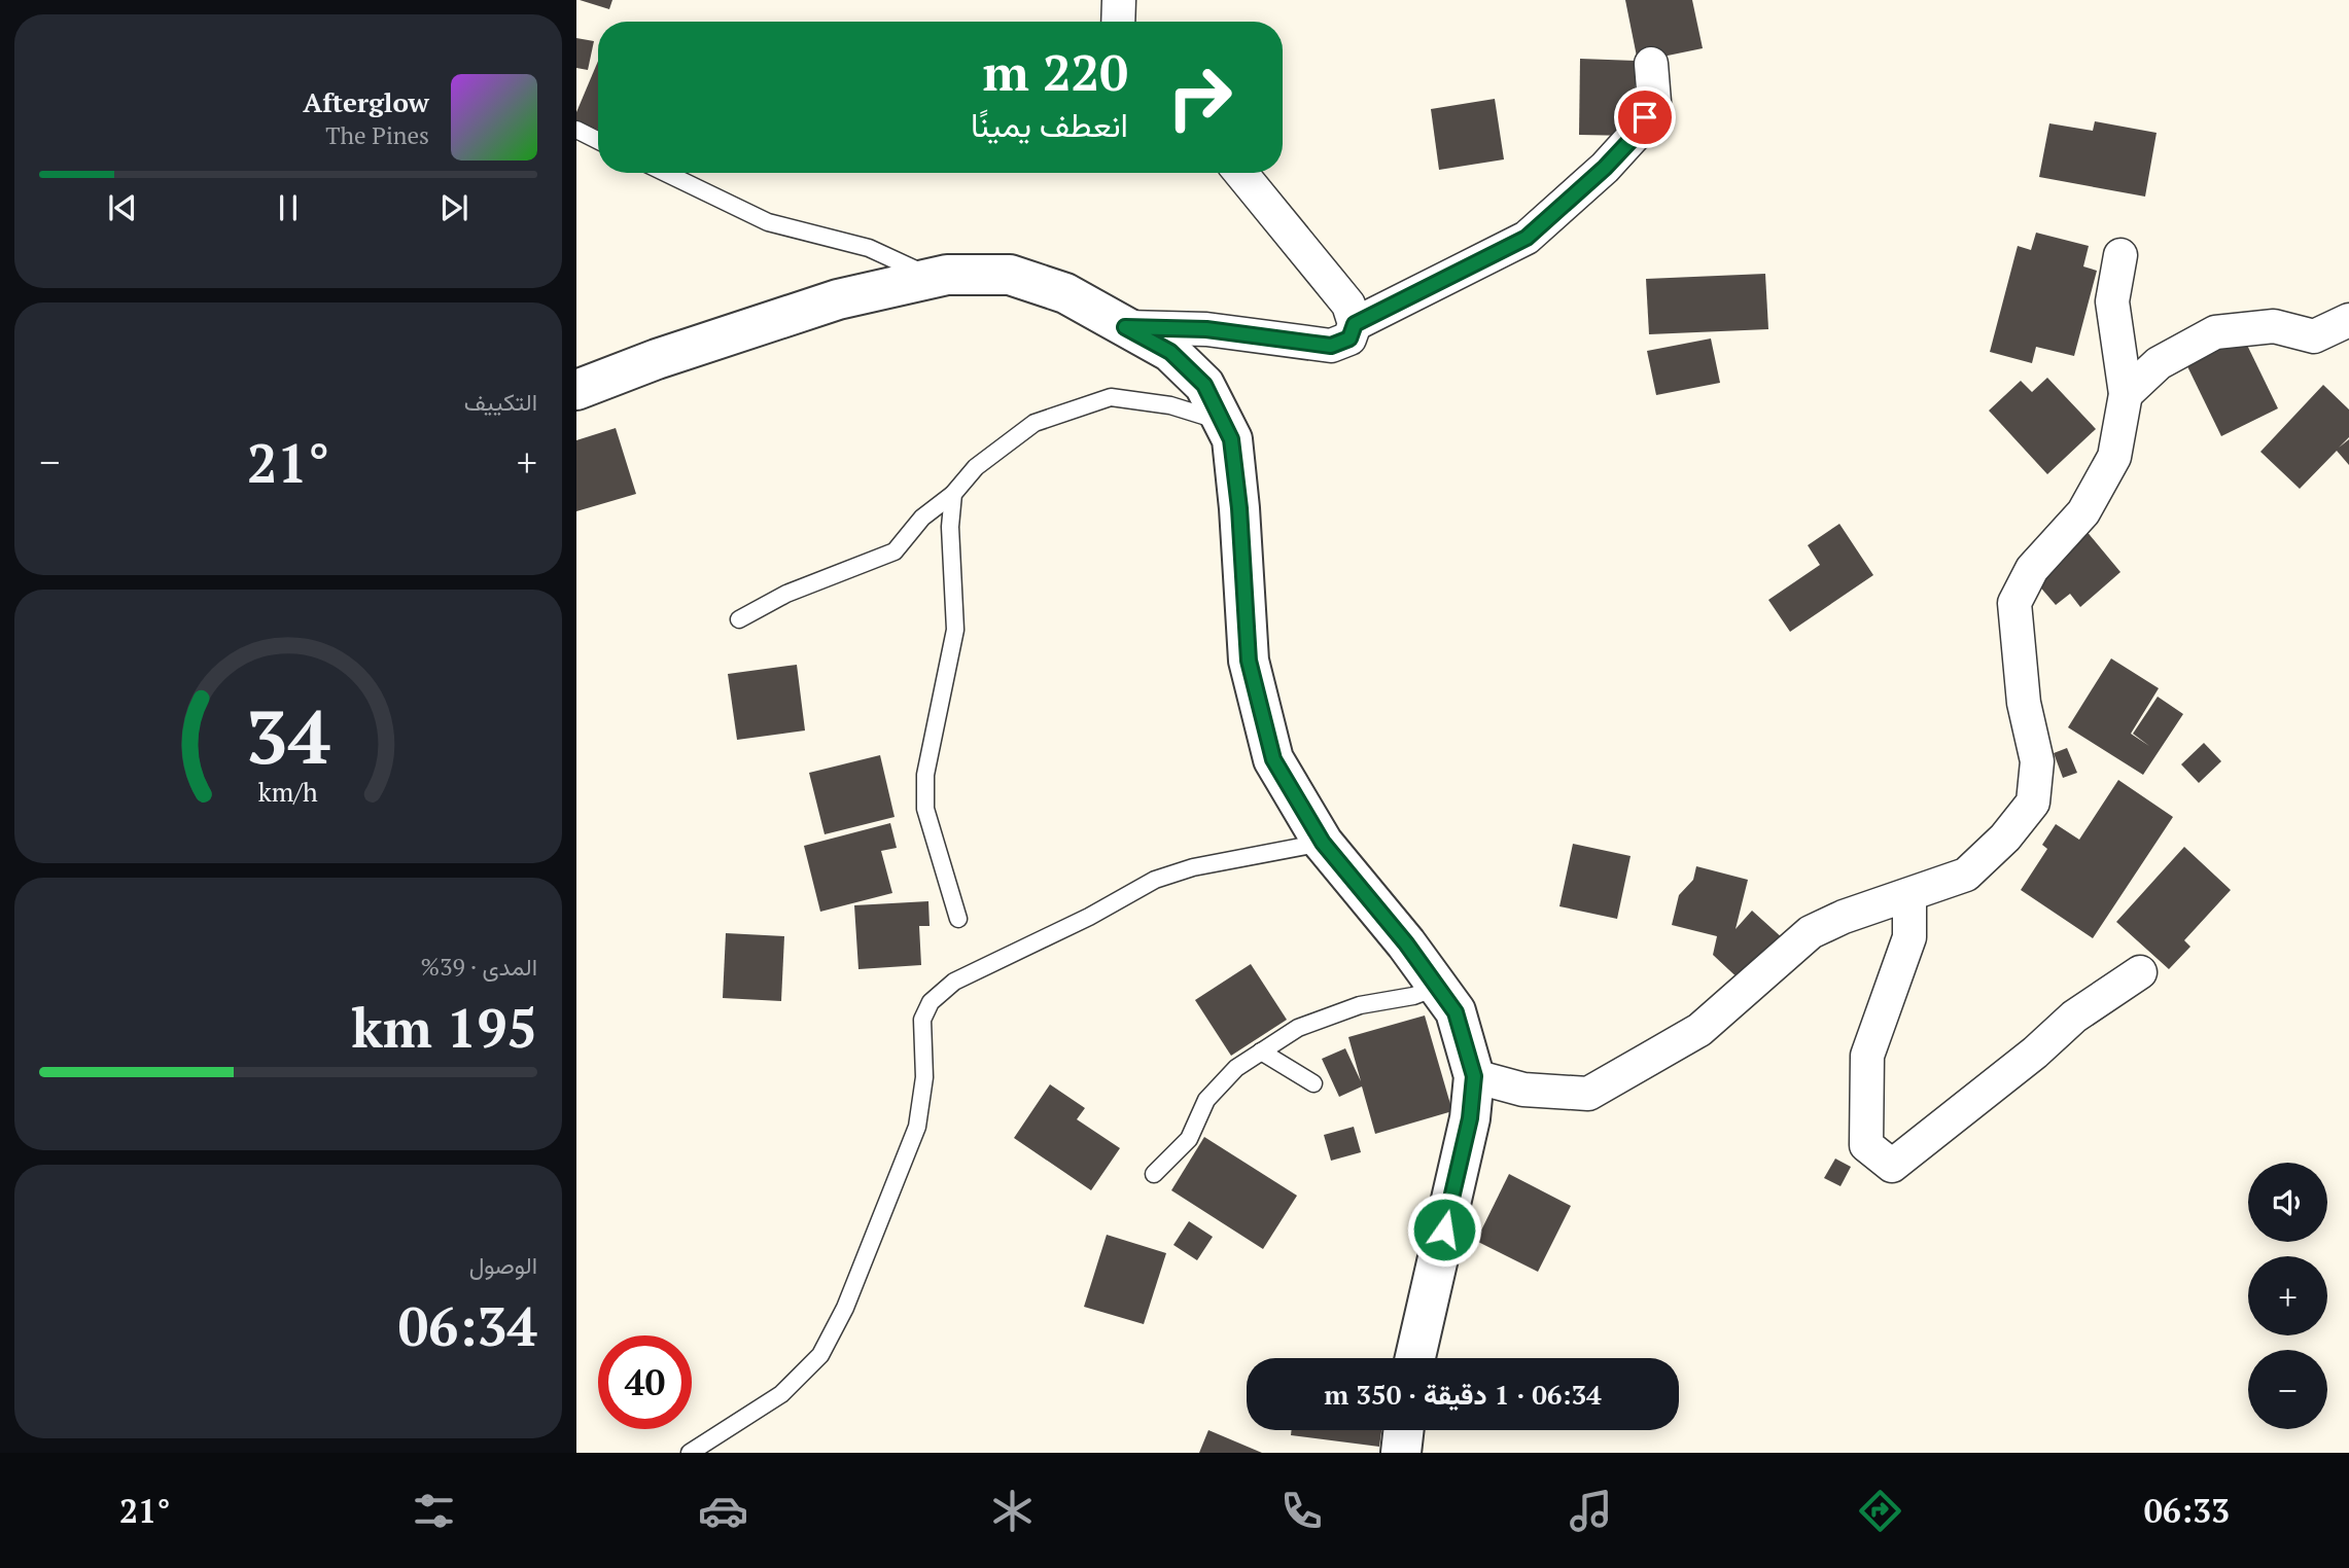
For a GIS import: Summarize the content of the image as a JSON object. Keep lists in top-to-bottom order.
{
  "page": {
    "turn": ["220 m", "انعطف يمينًا"],
    "song": ["Afterglow", "The Pines"],
    "tile": [
      "التكييف",
      ["المدى · 39%", "195 km"],
      ["الوصول", "06:34"]
    ],
    "heat": ["−", "21°", "+"],
    "map_buttons": ["+", "−"],
    "limit": "40",
    "trip": "06:34 · 1 دقيقة · 350 m",
    "tabs": ["06:33", "21°"],
    "gauge": ["34", "km/h"]
  }
}
